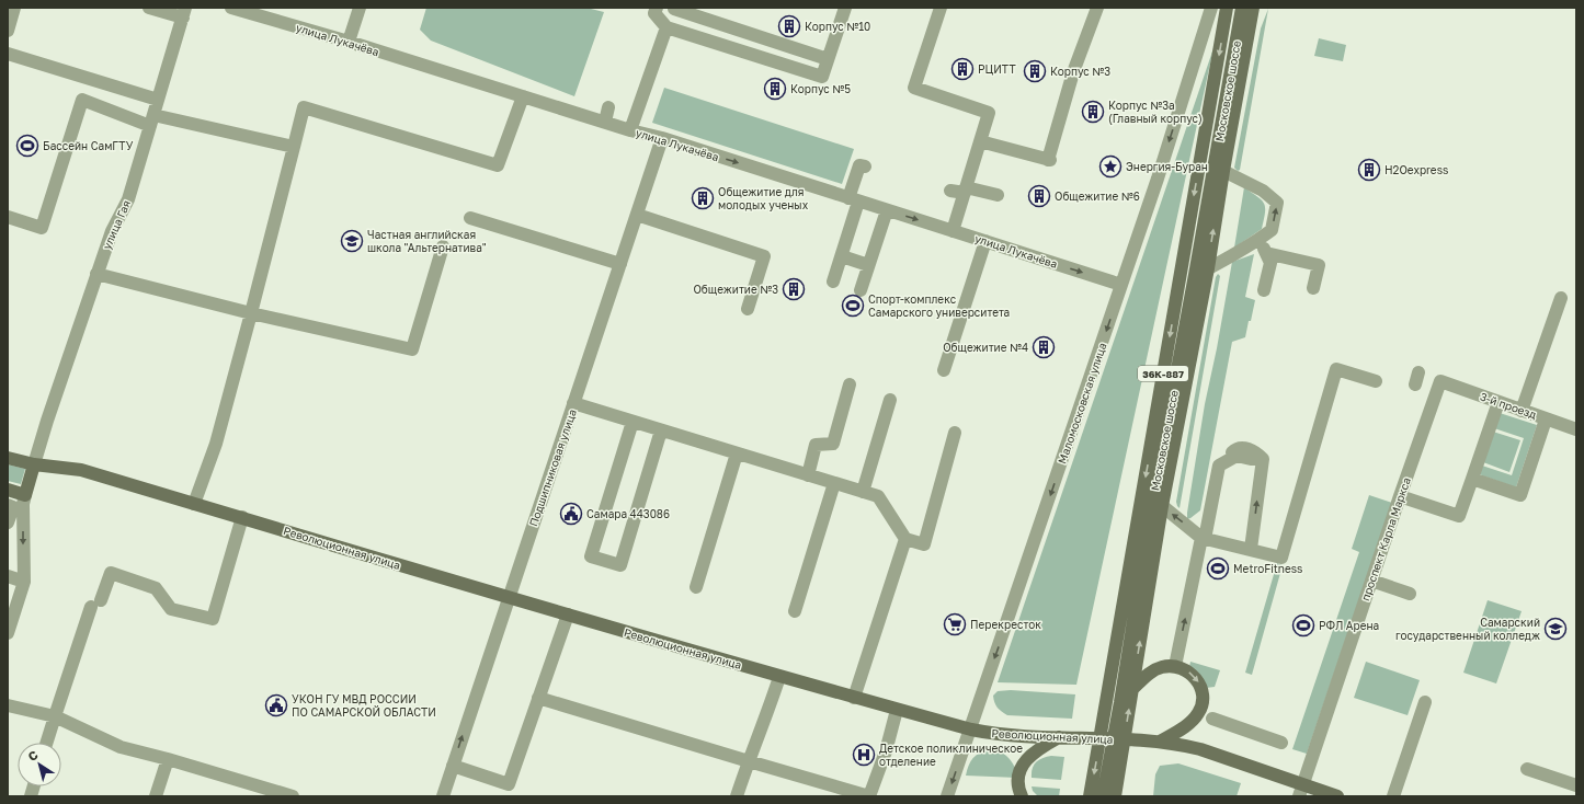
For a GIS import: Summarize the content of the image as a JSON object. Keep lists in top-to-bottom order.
{
  "streets": {
    "main road": ["Московское шоссе", "36К-887", "Революционная улица"],
    "street": [
      "улица Лукачёва",
      "улица Гая",
      "Маломосковская улица",
      "3-й проезд",
      "Подшипниковая улица",
      "проспект Карла Маркса"
    ]
  },
  "crossings": [
    ["улица Лукачёва", "Маломосковская улица"],
    ["улица Лукачёва", "Подшипниковая улица"],
    ["Московское шоссе", "Революционная улица"],
    ["улица Гая", "Революционная улица"],
    ["Маломосковская улица", "Революционная улица"],
    ["3-й проезд", "проспект Карла Маркса"],
    ["Подшипниковая улица", "Революционная улица"],
    ["проспект Карла Маркса", "Революционная улица"]
  ],
  "one_way": ["улица Лукачёва", "Маломосковская улица"],
  "places": {
    "building": [
      "Корпус №10",
      "РЦИТТ",
      "Корпус №3",
      "Корпус №5",
      "Корпус №3a (Главный корпус)",
      "H2Oexpress",
      "Общежитие №6",
      "Общежитие для молодых ученых",
      "Общежитие №3",
      "Общежитие №4"
    ],
    "sports": [
      "Бассейн СамГТУ",
      "Спорт-комплекс Самарского университета",
      "MetroFitness",
      "РФЛ Арена"
    ],
    "place": ["Энергия-Буран"],
    "school or university": ["Частная английская школа \"Альтернатива\"", "Самарский государственный колледж"],
    "public building": ["Самара 443086", "УКОН ГУ МВД РОССИИ ПО САМАРСКОЙ ОБЛАСТИ"],
    "supermarket": ["Перекресток"],
    "hospital": ["Детское поликлиническое отделение"]
  },
  "north": "top left"
}
